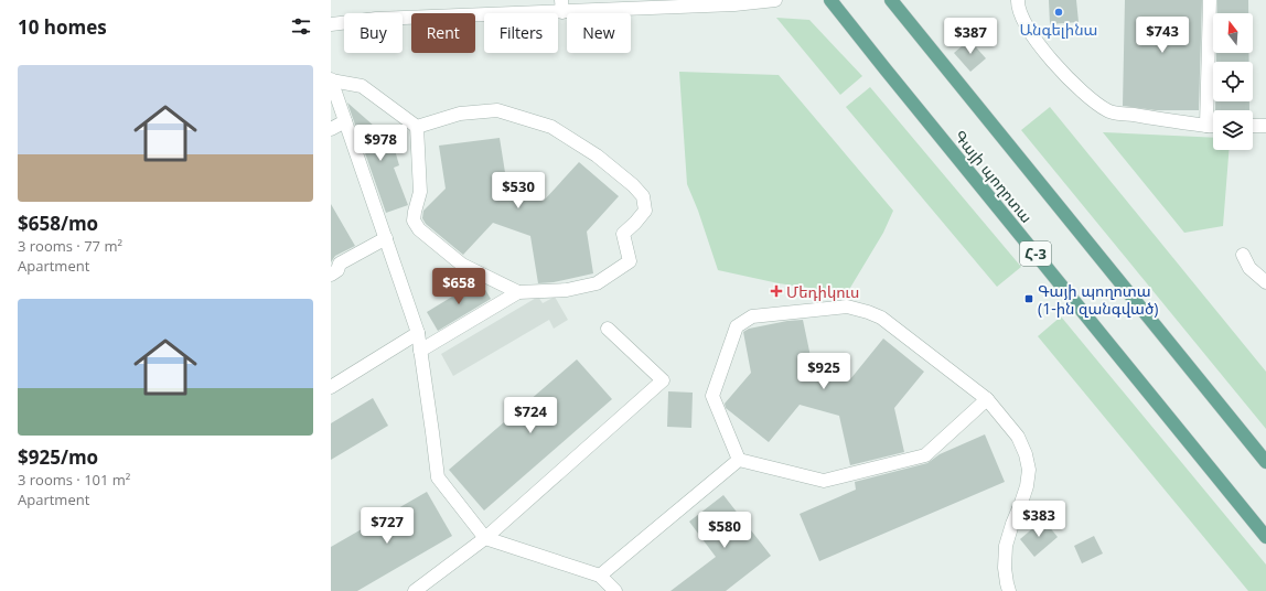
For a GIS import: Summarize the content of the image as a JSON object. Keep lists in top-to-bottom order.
{
  "streets": {
    "main road": ["Գայի պողոտա", "Հ-3"]
  },
  "places": {
    "other": ["Անգելինա"],
    "health": ["Մեդիկուս"],
    "transit": ["Գայի պողոտա (1-ին զանգված)"]
  },
  "north": "top",
  "page": {
    "heading": "10 homes",
    "chip": [
      "Buy",
      "Rent",
      "Filters",
      "New"
    ],
    "price": [
      "$743",
      "$387",
      "$978",
      "$530",
      "$658",
      "$925",
      "$724",
      "$383",
      "$727",
      "$580"
    ],
    "list": [
      {
        "name": "$658/mo",
        "note": "3 rooms · 77 m² · Apartment"
      },
      {
        "name": "$925/mo",
        "note": "3 rooms · 101 m² · Apartment"
      }
    ]
  }
}
